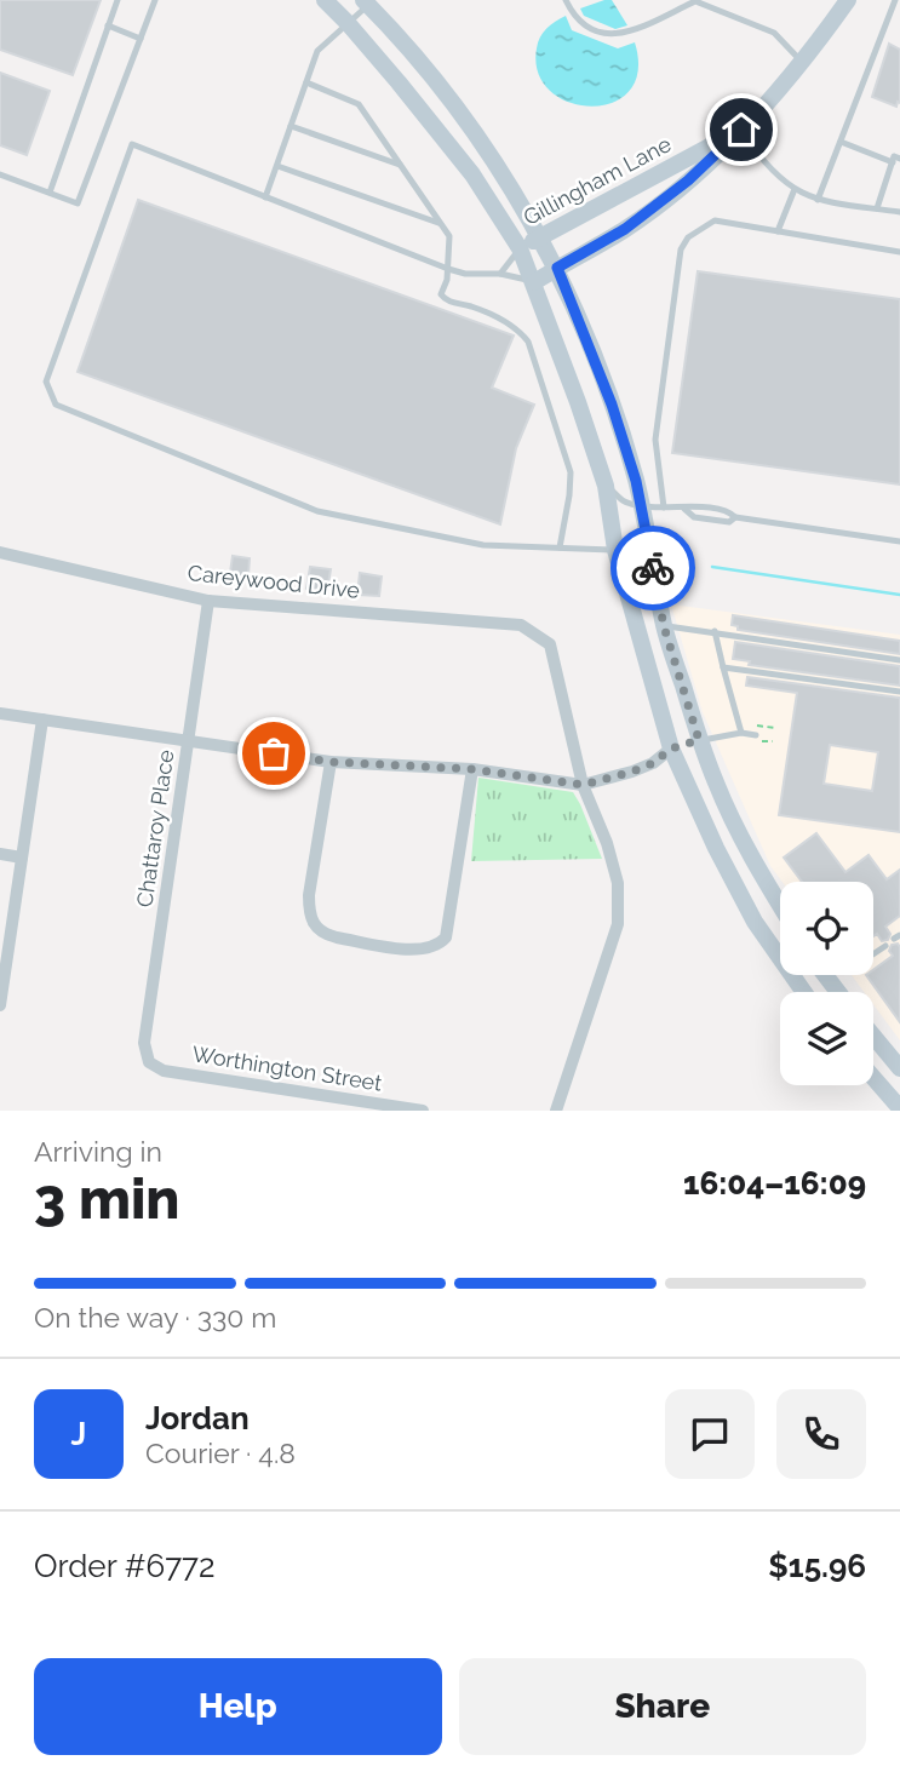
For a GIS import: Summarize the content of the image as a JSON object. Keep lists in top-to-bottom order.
{
  "streets": {
    "main road": ["Gillingham Lane"],
    "street": ["Careywood Drive", "Chattaroy Place", "Worthington Street"]
  },
  "crossings": [
    ["Careywood Drive", "Chattaroy Place"],
    ["Chattaroy Place", "Worthington Street"]
  ],
  "page": {
    "heading": ["3 min", "Arriving in", "16:04–16:09"],
    "panel": [
      "Jordan",
      "Courier · 4.8",
      "Order #6772",
      "$15.96"
    ],
    "bar": "On the way · 330 m",
    "round": "J",
    "buttons": ["Help", "Share"]
  }
}
